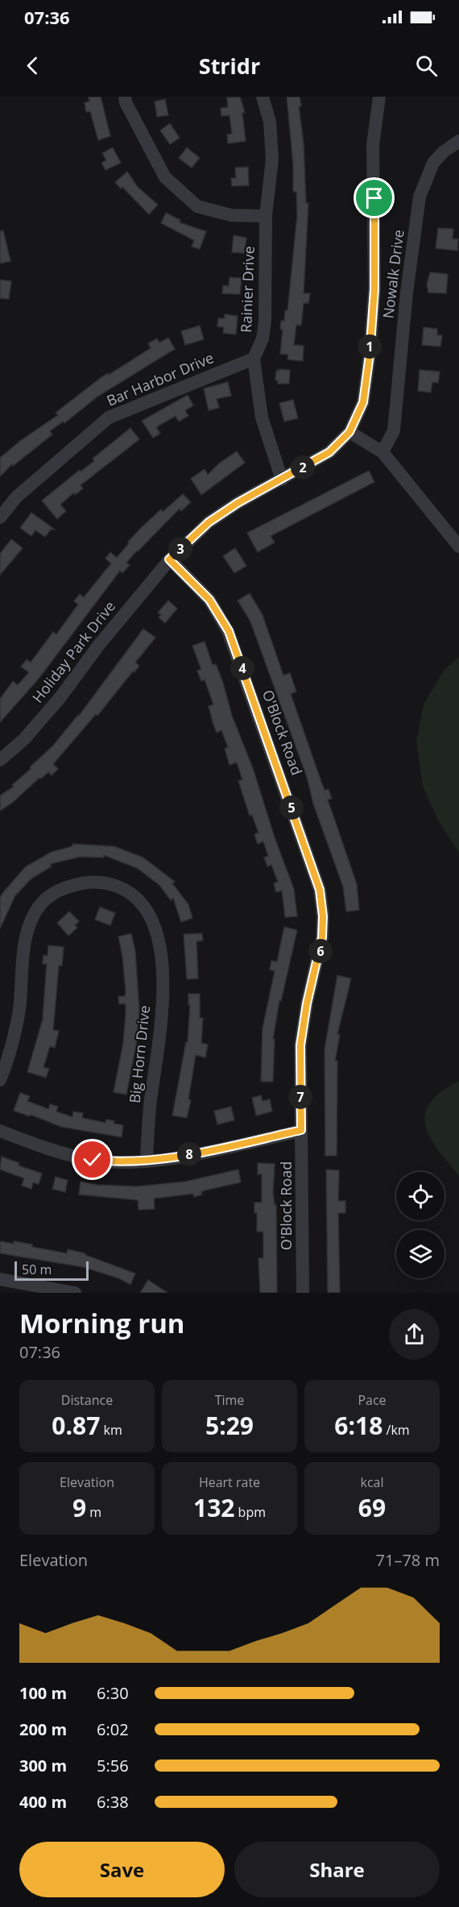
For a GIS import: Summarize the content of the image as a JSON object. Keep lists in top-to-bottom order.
{
  "streets": {
    "street": [
      "Nowalk Drive",
      "Rainier Drive",
      "Bar Harbor Drive",
      "Holiday Park Drive",
      "O'Block Road",
      "Big Horn Drive"
    ]
  },
  "crossings": [
    ["Rainier Drive", "Bar Harbor Drive"],
    ["Holiday Park Drive", "O'Block Road"]
  ],
  "scale_bar": "50 m",
  "page": {
    "status": "07:36",
    "header": "Stridr",
    "pins": [
      "1",
      "2",
      "3",
      "4",
      "5",
      "6",
      "7",
      "8"
    ],
    "scale": "50 m",
    "heading": ["Morning run", "07:36"],
    "stats": [
      ["Distance", "0.87 km"],
      ["Time", "5:29"],
      ["Pace", "6:18 /km"],
      ["Elevation", "9 m"],
      ["Heart rate", "132 bpm"],
      ["kcal", "69"]
    ],
    "chart": ["Elevation", "71–78 m"],
    "list": [
      {
        "name": "100 m",
        "note": "6:30"
      },
      {
        "name": "200 m",
        "note": "6:02"
      },
      {
        "name": "300 m",
        "note": "5:56"
      },
      {
        "name": "400 m",
        "note": "6:38"
      }
    ],
    "buttons": ["Save", "Share"]
  }
}
